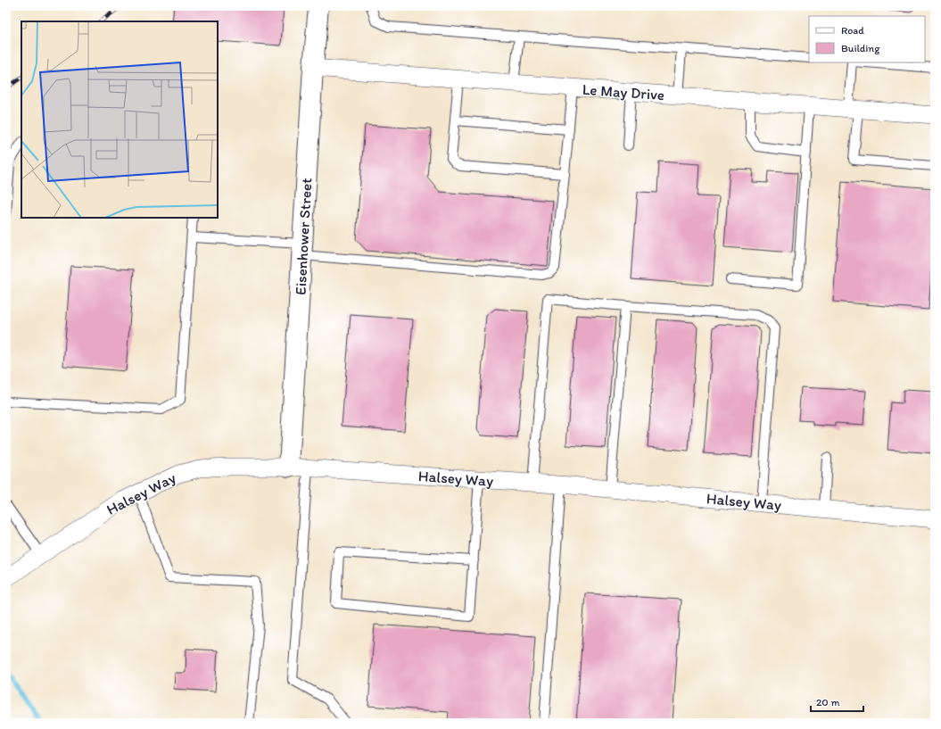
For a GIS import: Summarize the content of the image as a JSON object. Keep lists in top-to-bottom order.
{
  "streets": {
    "street": ["Le May Drive", "Eisenhower Street", "Halsey Way"]
  },
  "crossings": [
    ["Le May Drive", "Eisenhower Street"],
    ["Eisenhower Street", "Halsey Way"]
  ],
  "legend": ["Road", "Building"],
  "scale_bar": "20 m"
}
